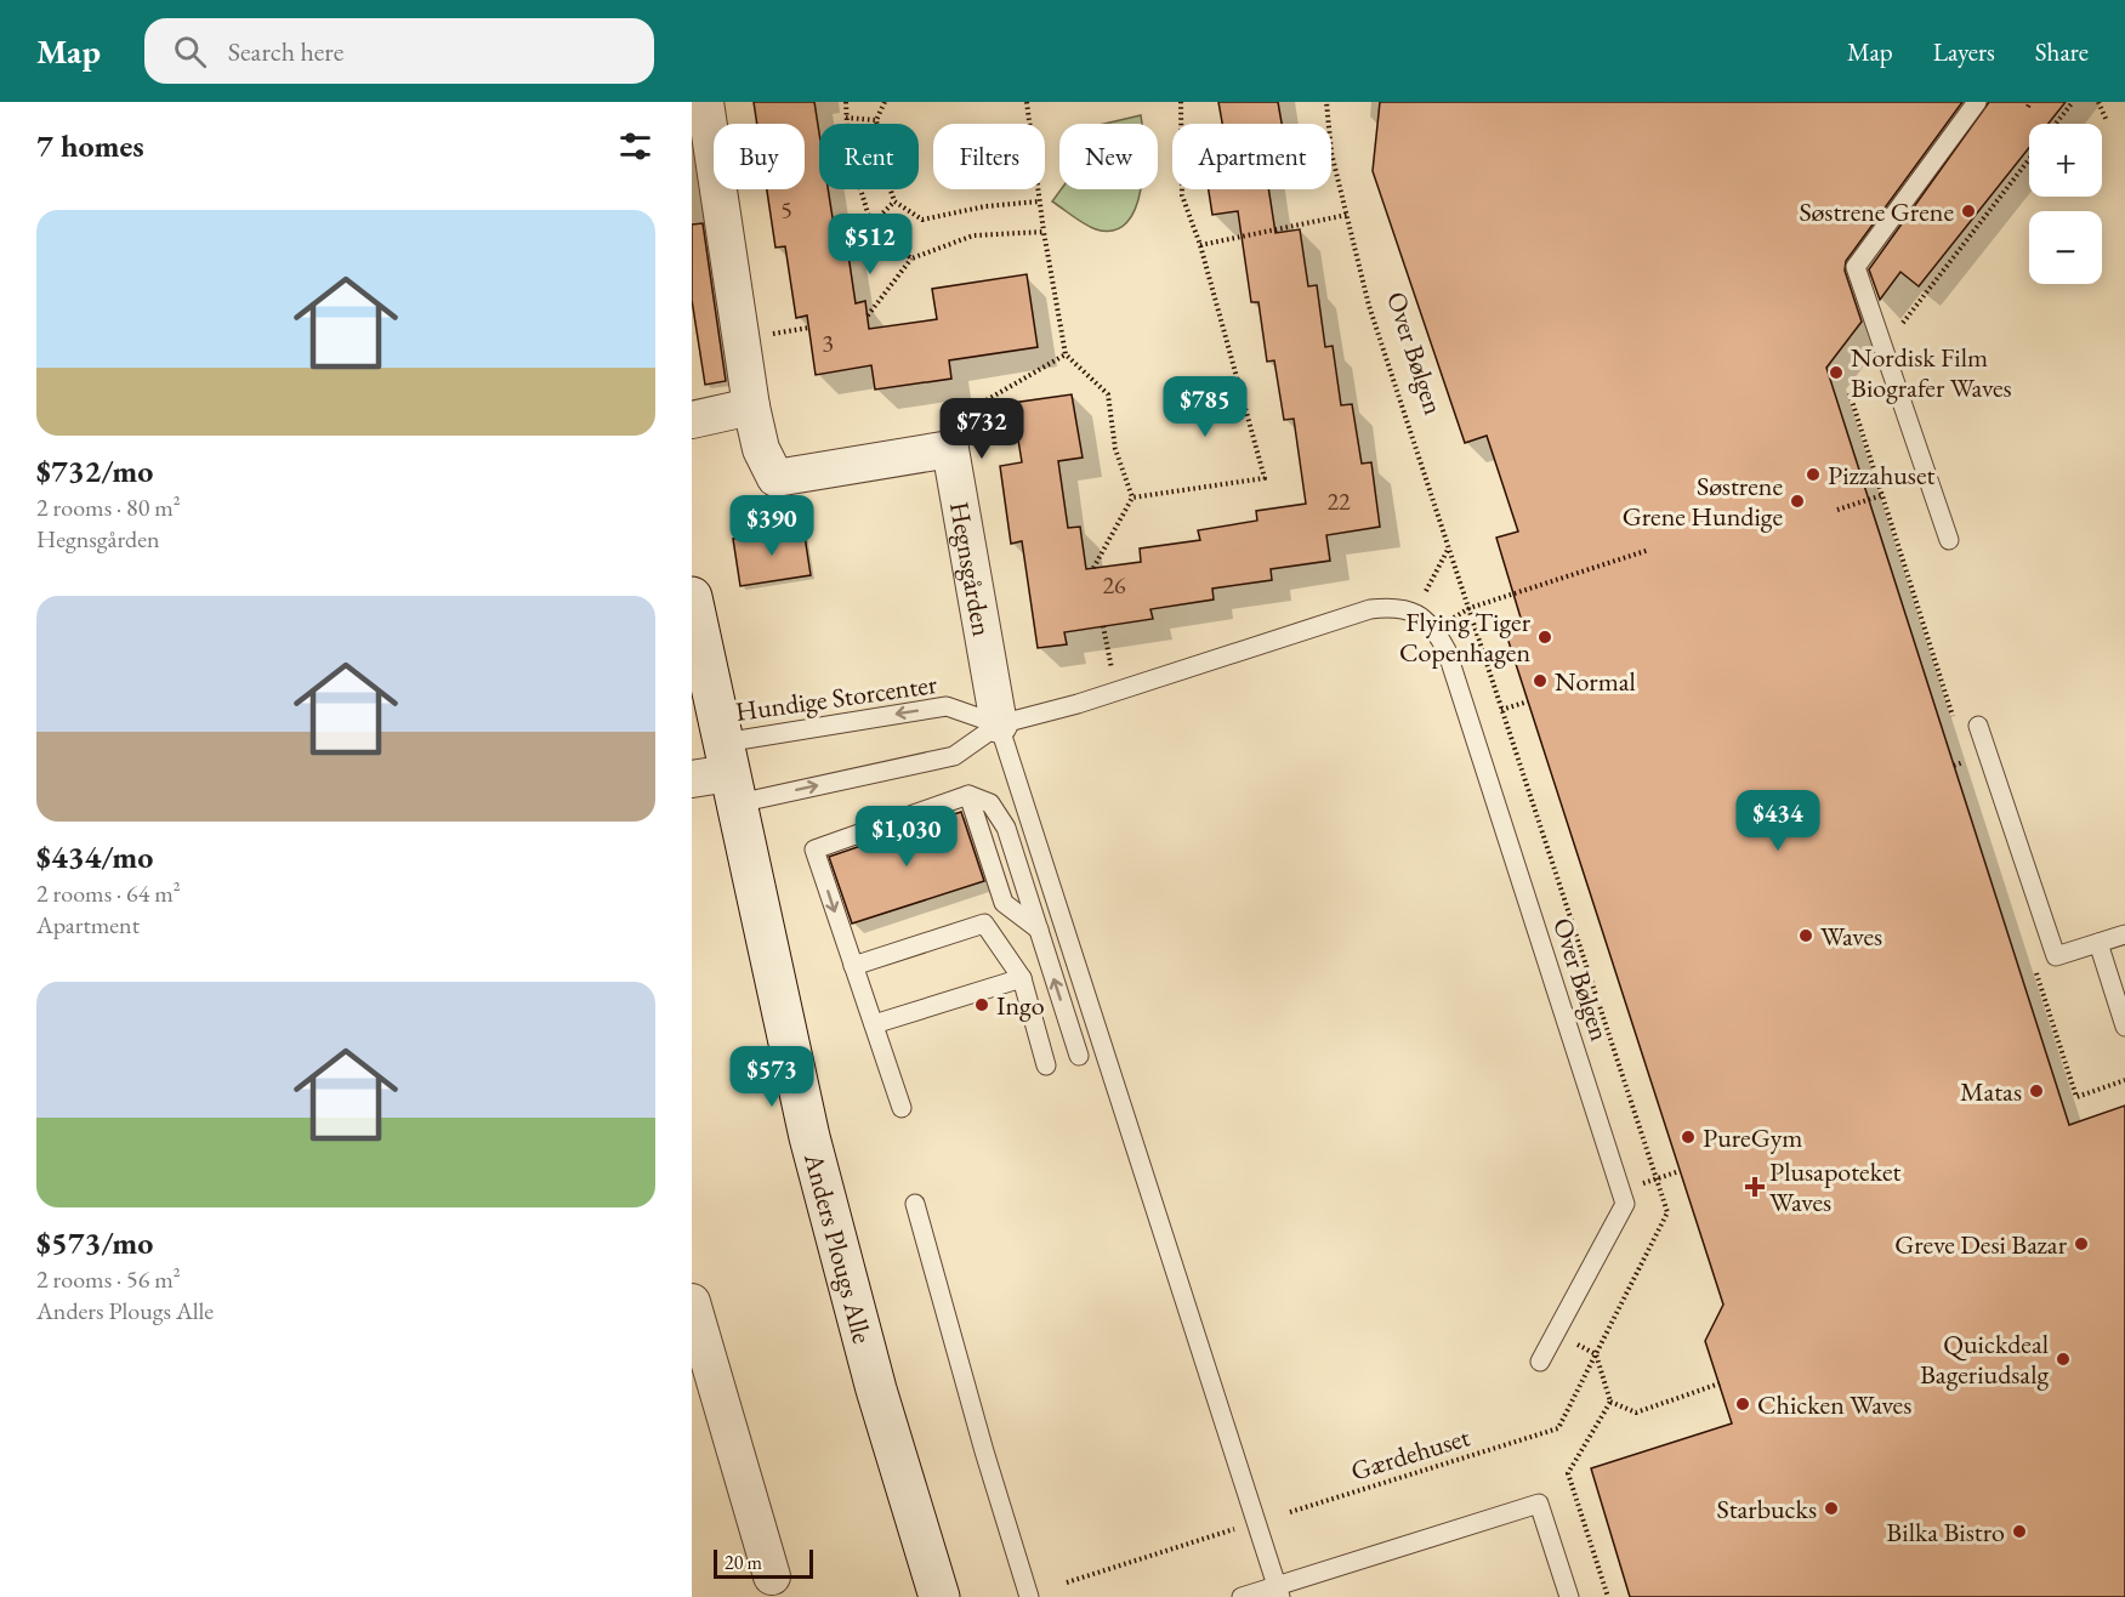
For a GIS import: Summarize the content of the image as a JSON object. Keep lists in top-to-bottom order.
{
  "streets": {
    "street": ["Hegnsgården", "Anders Plougs Alle"],
    "lane": ["Over Bølgen", "Hundige Storcenter"],
    "path": ["Gærdehuset"]
  },
  "crossings": [
    ["Over Bølgen", "Gærdehuset"],
    ["Hegnsgården", "Hundige Storcenter"],
    ["Hundige Storcenter", "Anders Plougs Alle"]
  ],
  "places": {
    "other": [
      "Søstrene Grene",
      "Nordisk Film Biografer Waves",
      "Pizzahuset",
      "Søstrene Grene Hundige",
      "Flying Tiger Copenhagen",
      "Normal",
      "Waves",
      "Ingo",
      "Matas",
      "PureGym",
      "Greve Desi Bazar",
      "Quickdeal Bageriudsalg",
      "Chicken Waves",
      "Starbucks",
      "Bilka Bistro"
    ],
    "health": ["Plusapoteket Waves"]
  },
  "house_numbers": [
    "5",
    "3",
    "22",
    "26"
  ],
  "scale_bar": "20 m",
  "page": {
    "header": "Map",
    "search": "Search here",
    "nav": ["Map", "Layers", "Share"],
    "heading": "7 homes",
    "map_buttons": ["+", "−"],
    "chip": [
      "Buy",
      "Rent",
      "Filters",
      "New",
      "Apartment"
    ],
    "list": [
      {
        "name": "$732/mo",
        "note": "2 rooms · 80 m² · Hegnsgården"
      },
      {
        "name": "$434/mo",
        "note": "2 rooms · 64 m² · Apartment"
      },
      {
        "name": "$573/mo",
        "note": "2 rooms · 56 m² · Anders Plougs Alle"
      }
    ],
    "price": [
      "$512",
      "$785",
      "$732",
      "$390",
      "$434",
      "$1,030",
      "$573"
    ],
    "scale": "20 m"
  }
}
